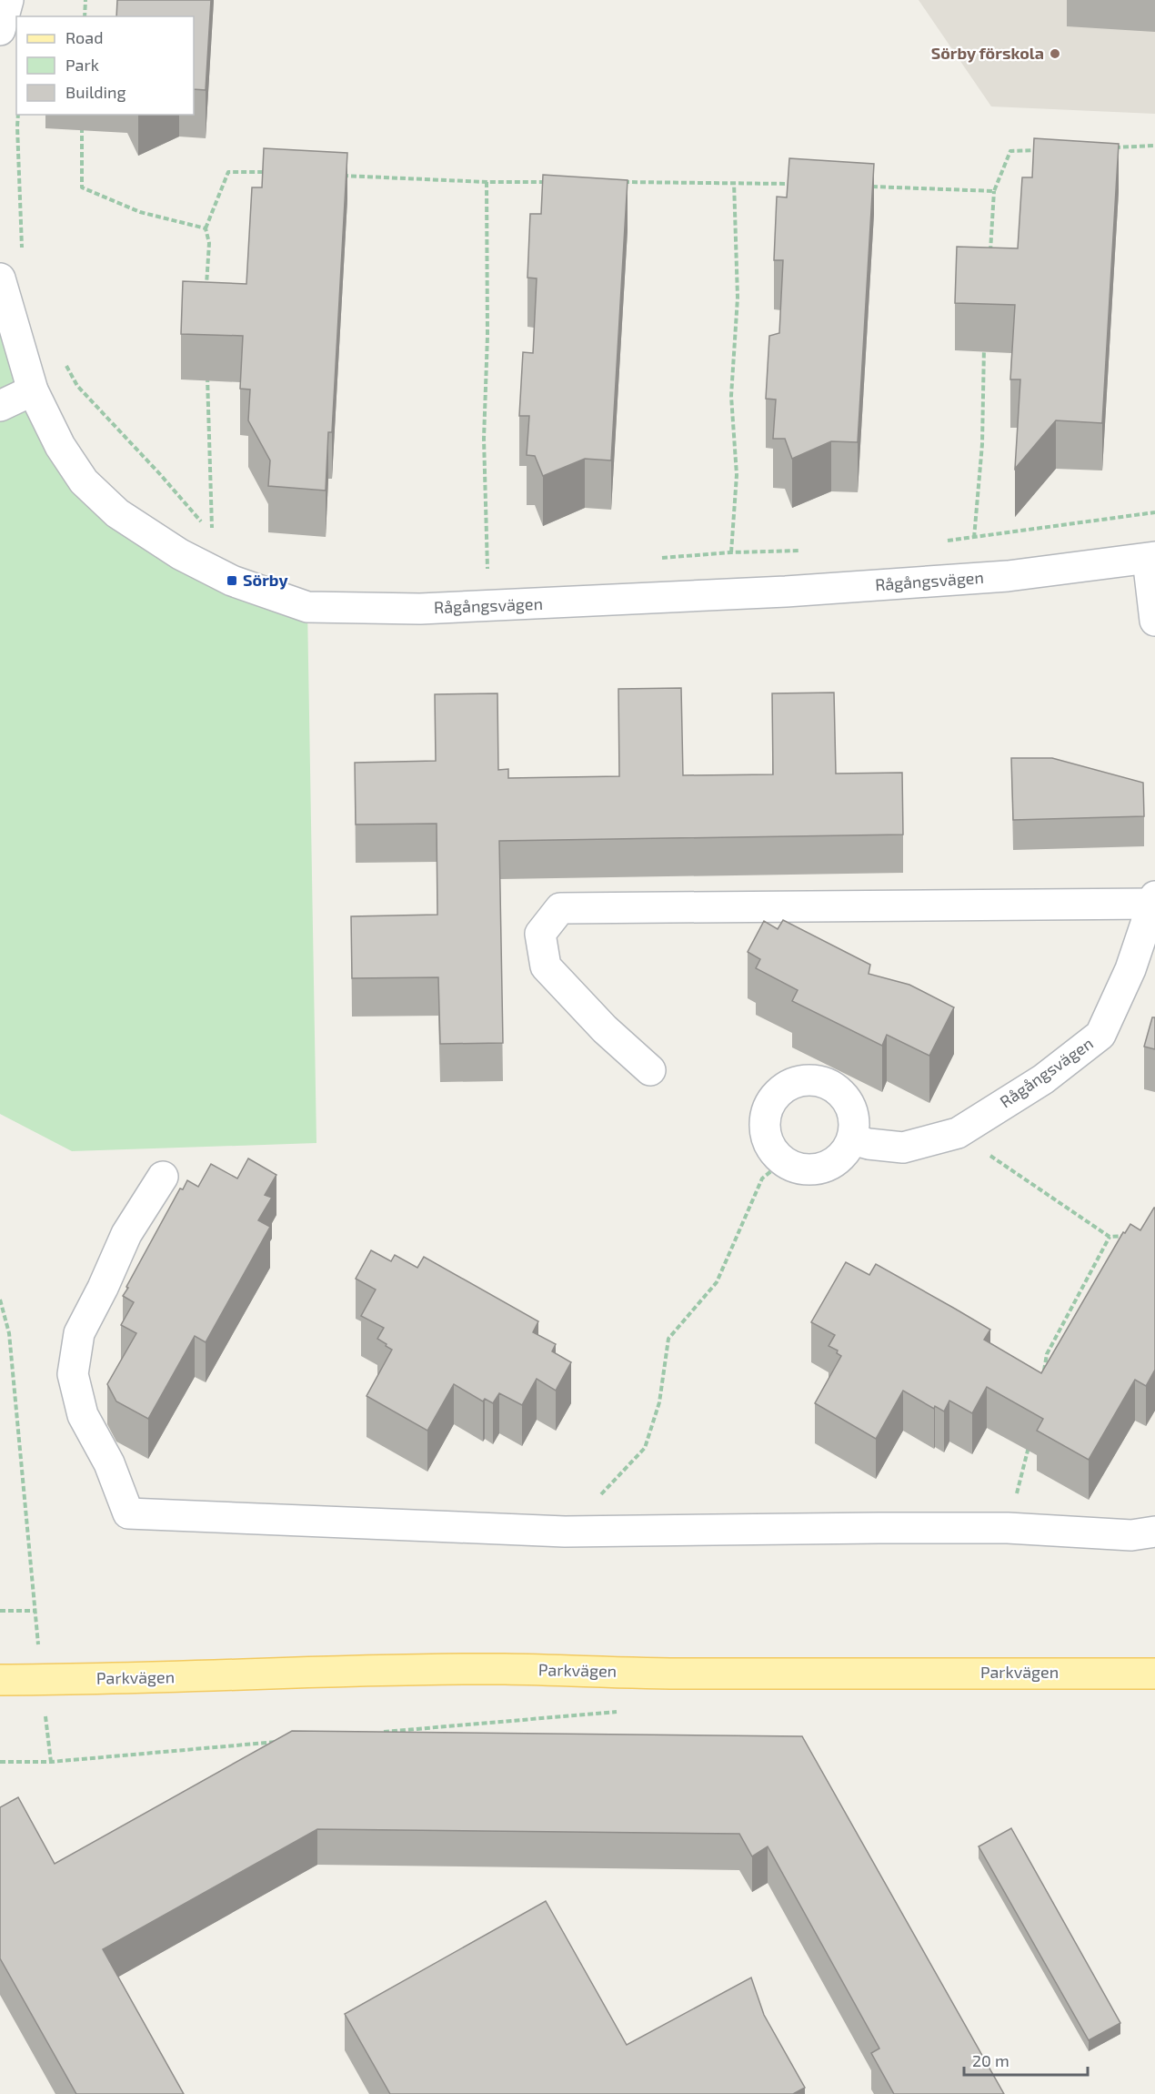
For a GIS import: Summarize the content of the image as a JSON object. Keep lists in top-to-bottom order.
{
  "streets": {
    "main road": ["Parkvägen"],
    "street": ["Rågångsvägen"]
  },
  "places": {
    "other": ["Sörby förskola"],
    "transit": ["Sörby"]
  },
  "legend": ["Road", "Park", "Building"],
  "scale_bar": "20 m"
}
